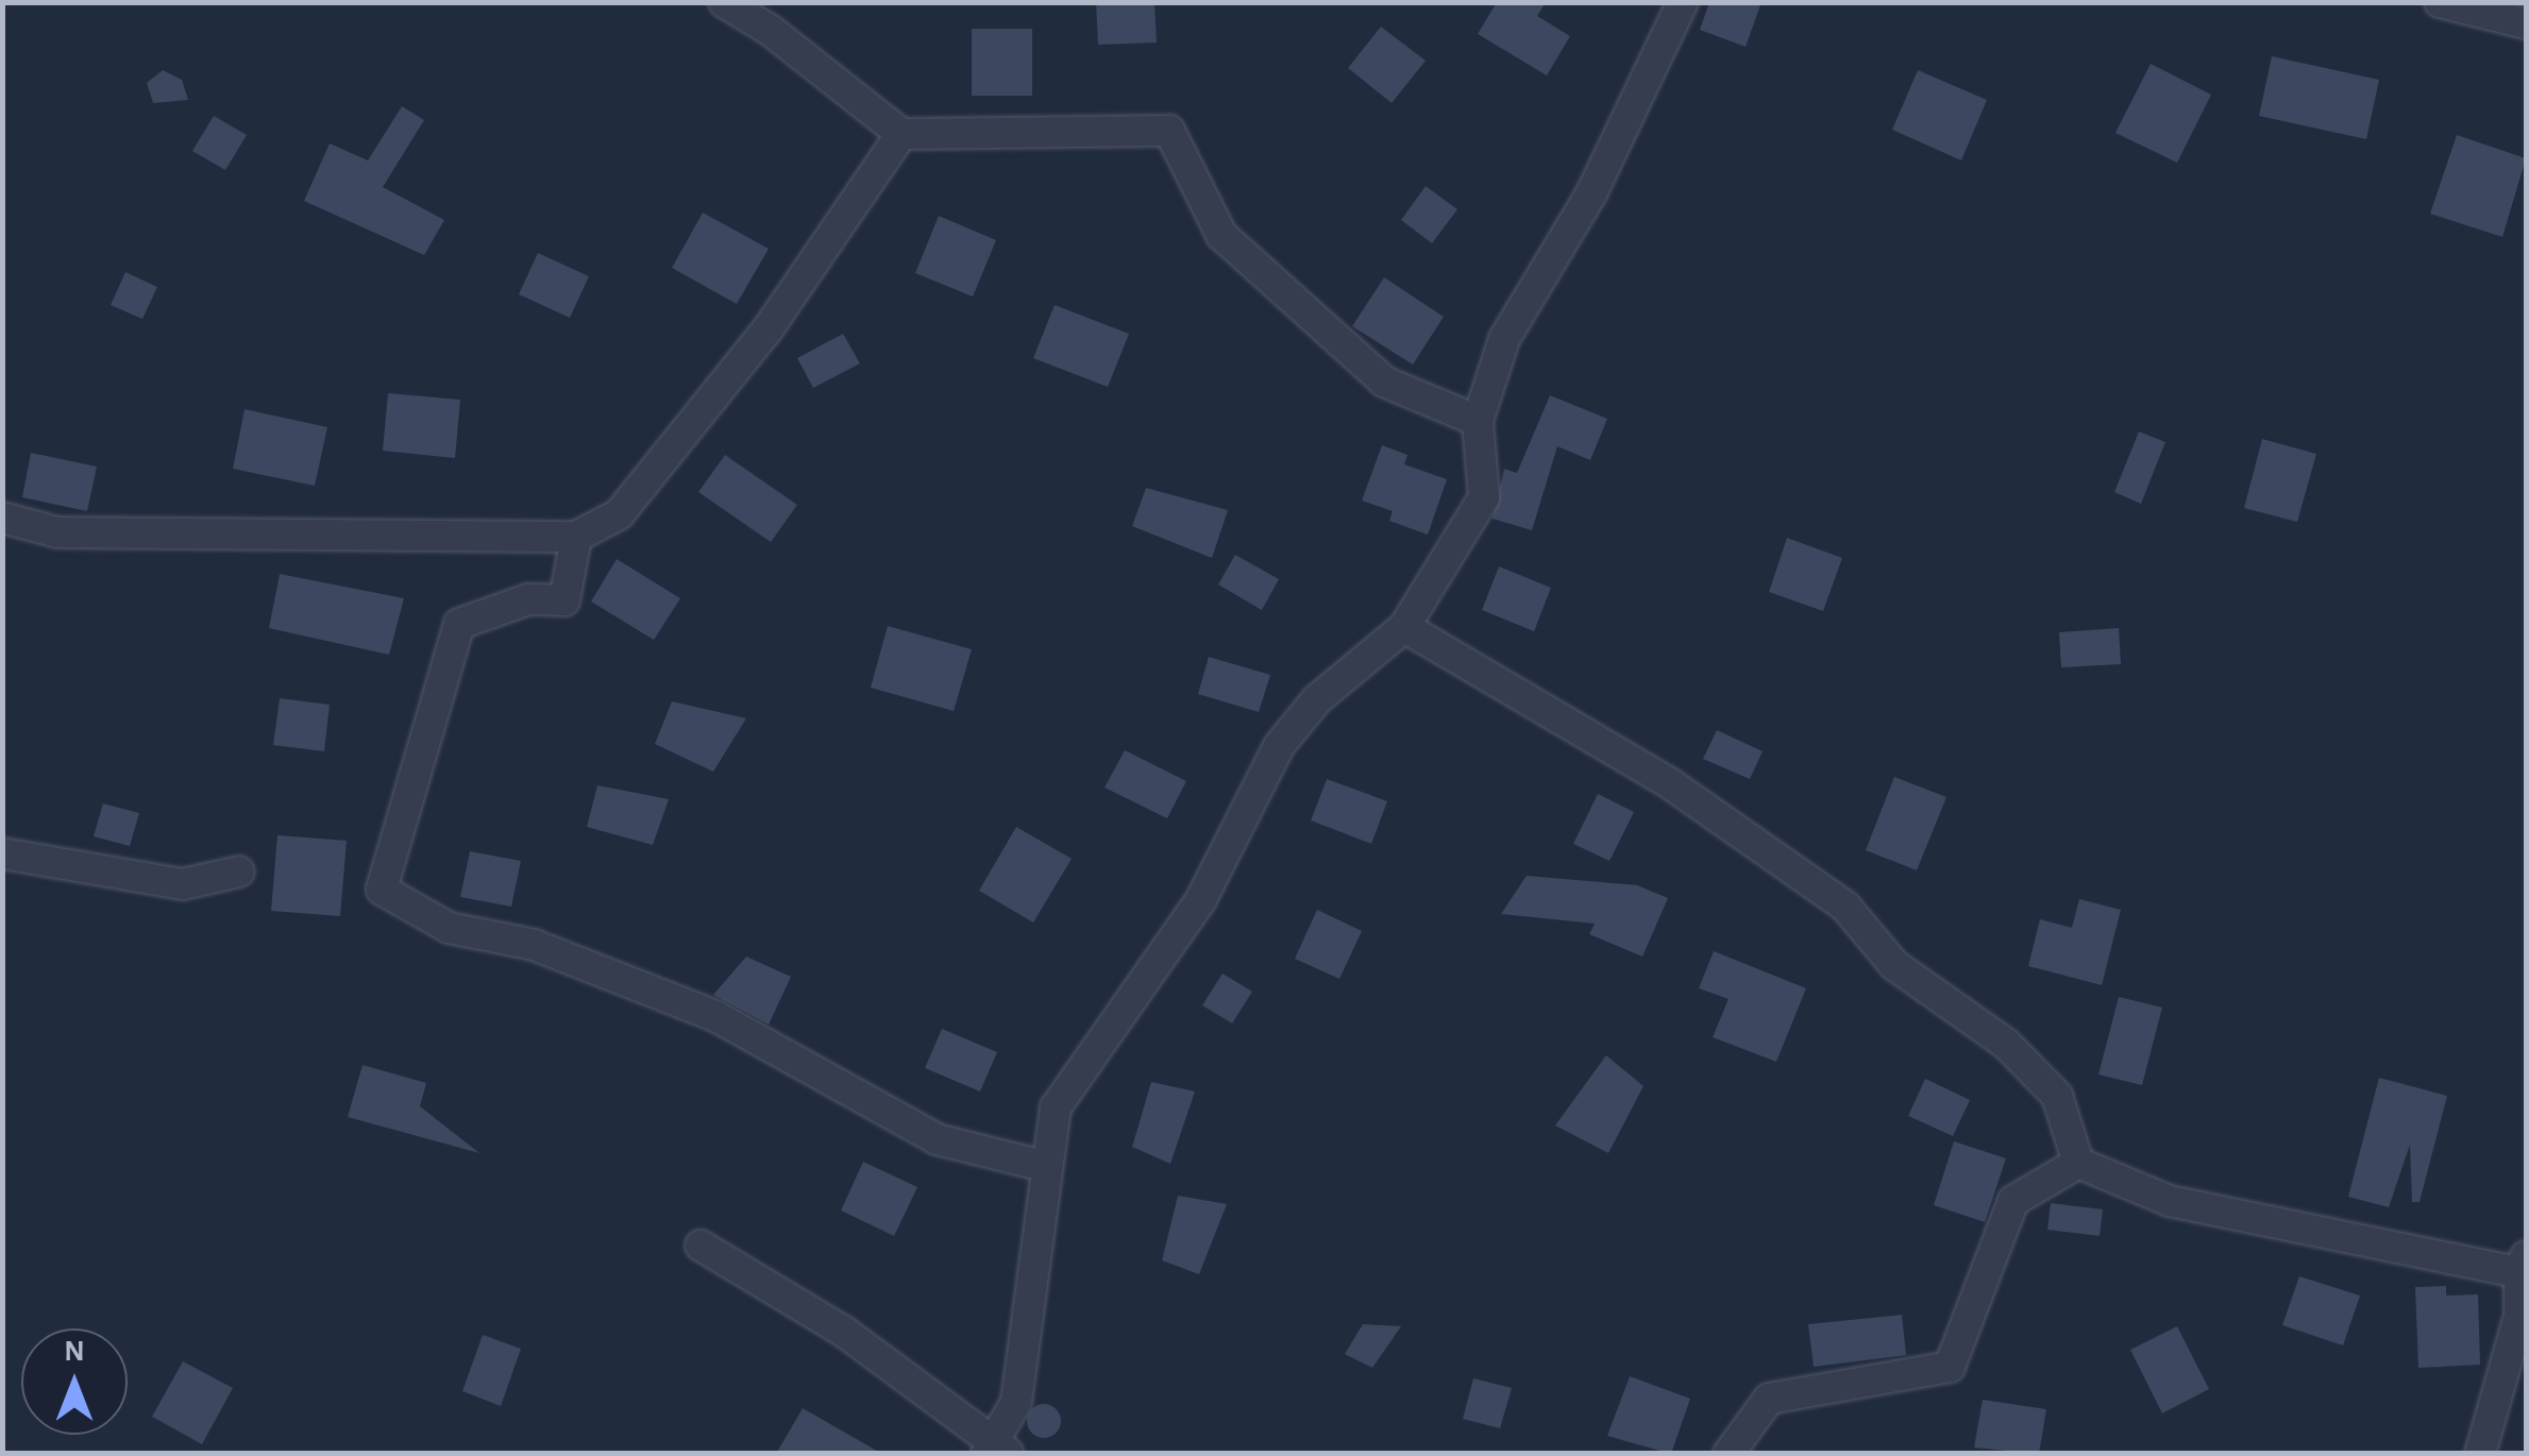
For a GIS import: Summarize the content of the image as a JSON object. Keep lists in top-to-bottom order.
{
  "north": "top"
}
